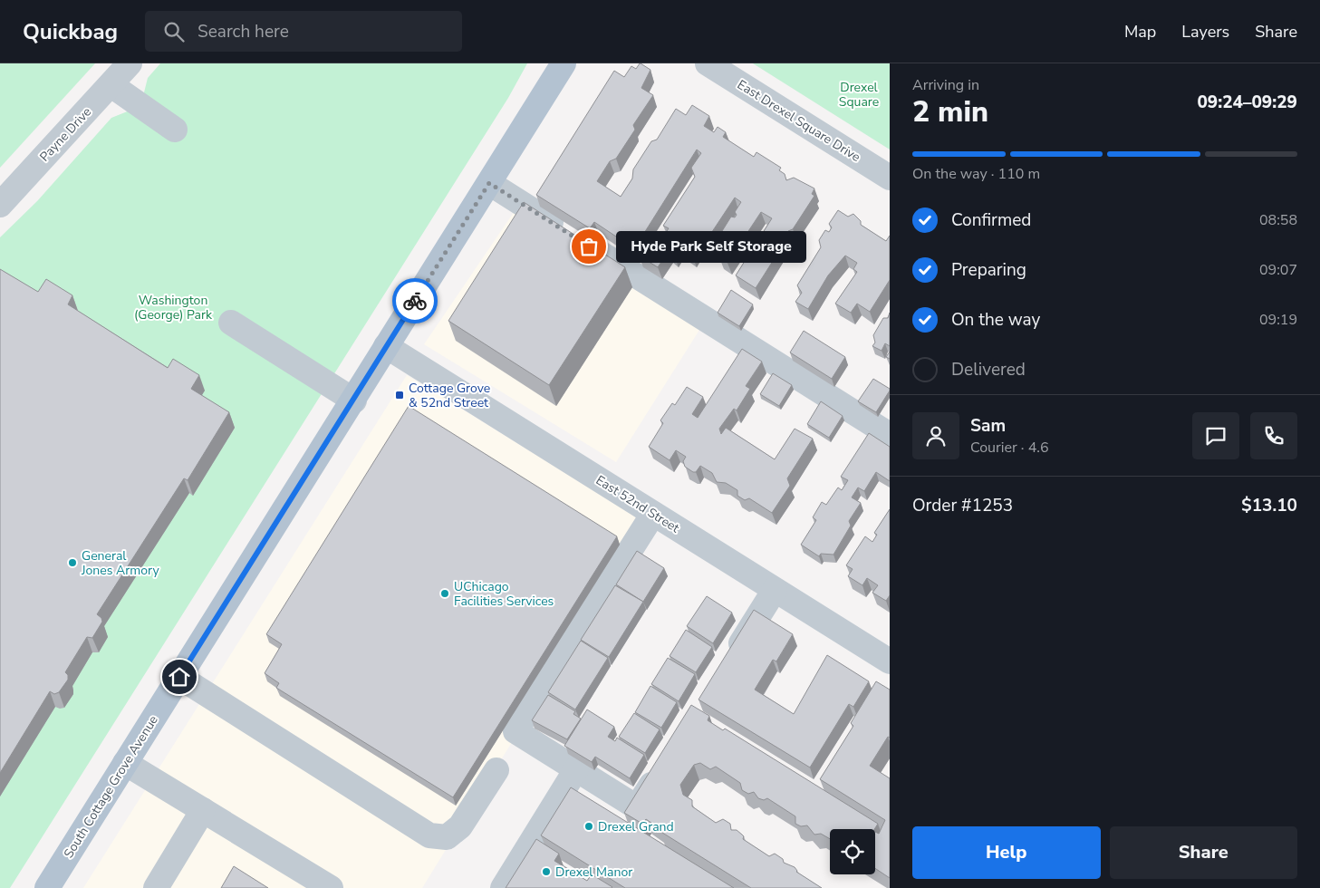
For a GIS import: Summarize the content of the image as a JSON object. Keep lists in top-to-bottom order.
{
  "streets": {
    "main road": ["South Cottage Grove Avenue"],
    "street": ["East Drexel Square Drive", "Payne Drive", "East 52nd Street"]
  },
  "crossings": [
    ["East 52nd Street", "South Cottage Grove Avenue"]
  ],
  "parks": ["Drexel Square", "Washington (George) Park"],
  "places": {
    "other": [
      "Hyde Park Self Storage",
      "General Jones Armory",
      "UChicago Facilities Services",
      "Drexel Grand",
      "Drexel Manor"
    ],
    "transit": ["Cottage Grove & 52nd Street"]
  },
  "page": {
    "header": "Quickbag",
    "search": "Search here",
    "nav": ["Map", "Layers", "Share"],
    "heading": ["2 min", "Arriving in", "09:24–09:29"],
    "panel": [
      "Sam",
      "Courier · 4.6",
      "Order #1253",
      "$13.10"
    ],
    "bar": "On the way · 110 m",
    "list": [
      ["Confirmed", "08:58"],
      ["Preparing", "09:07"],
      ["On the way", "09:19"],
      "Delivered"
    ],
    "bubble": "Hyde Park Self Storage",
    "buttons": ["Help", "Share"]
  }
}
